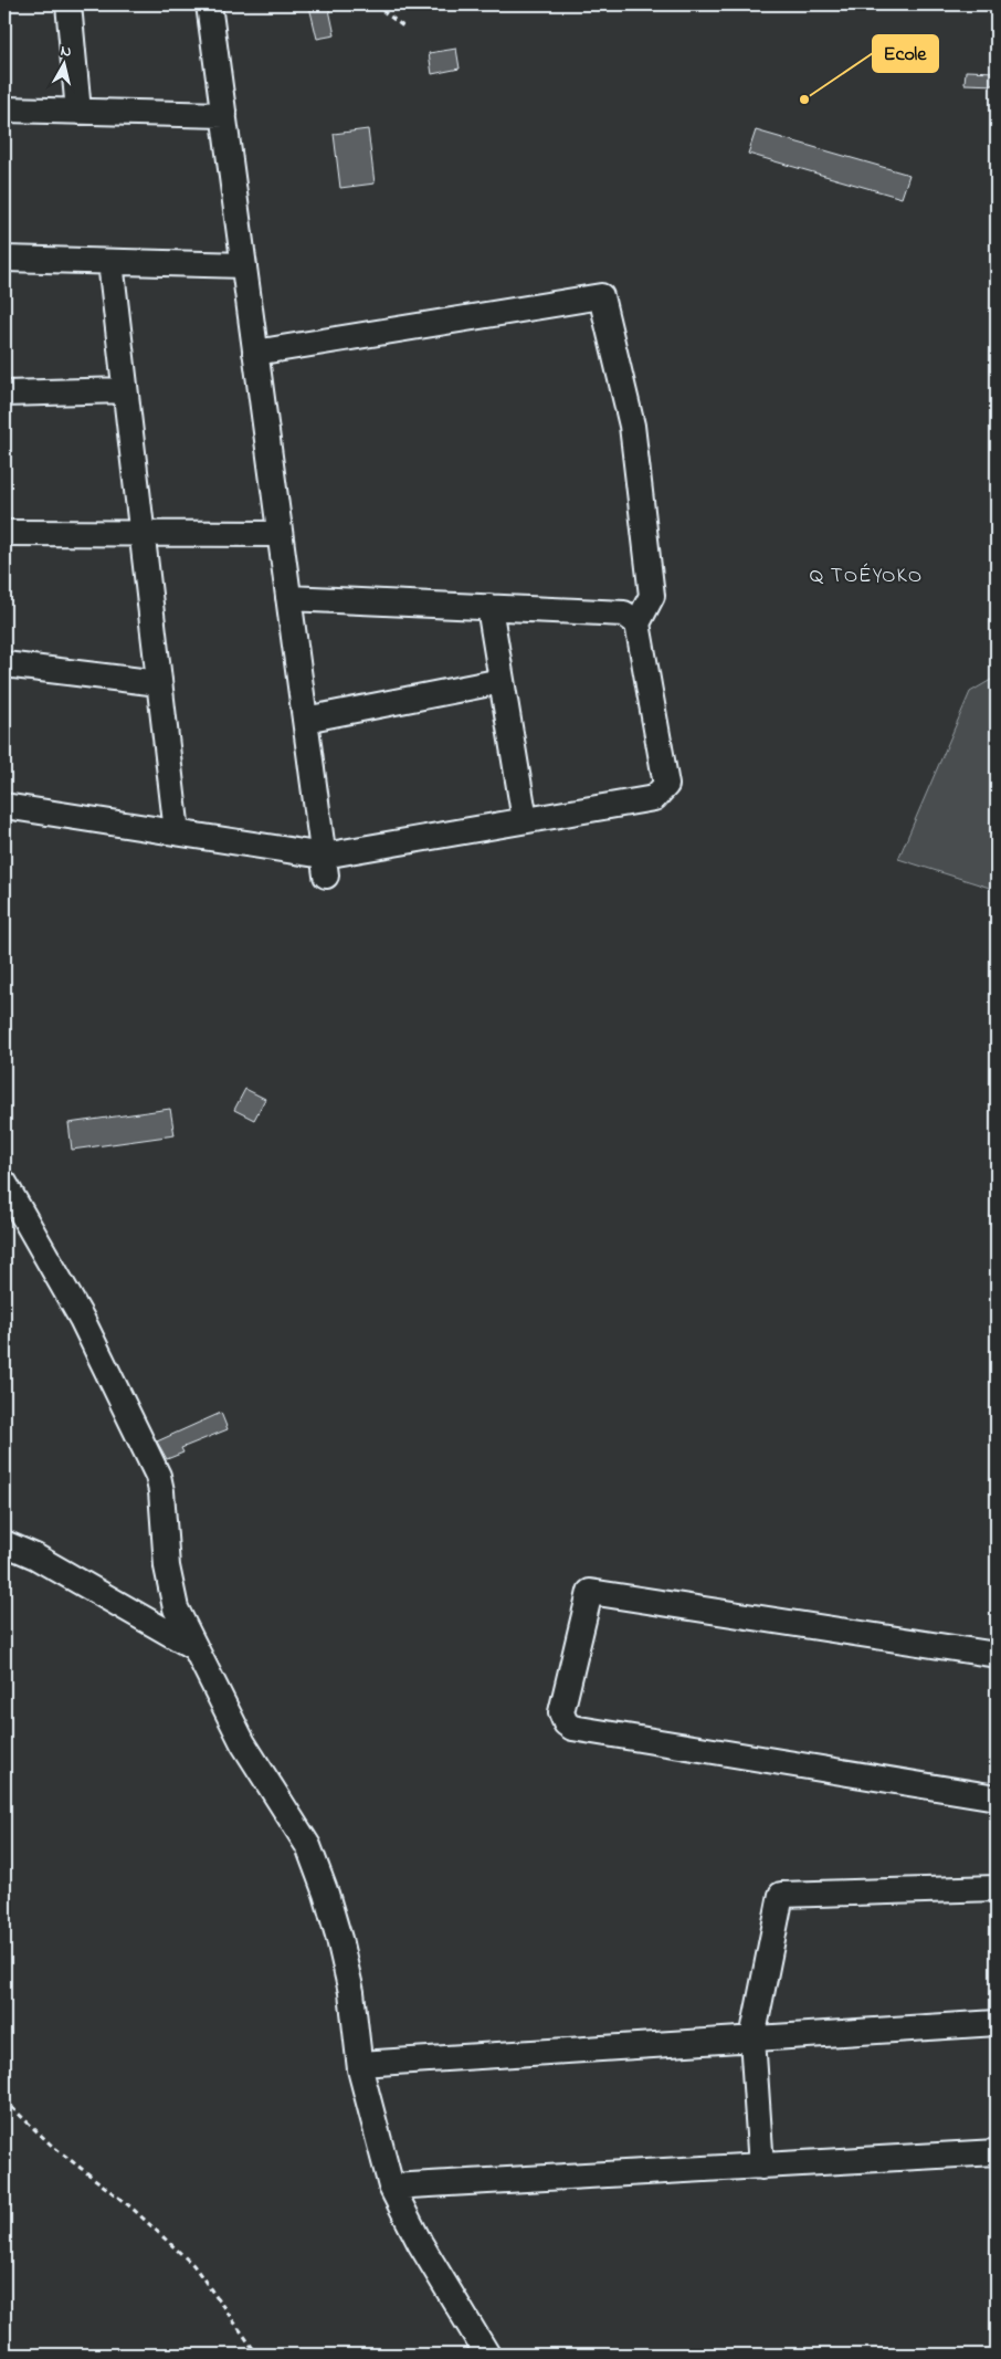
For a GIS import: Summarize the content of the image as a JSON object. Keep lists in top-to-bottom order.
{
  "districts": ["Q TOÉYOKO"],
  "places": ["Ecole"],
  "north": "top"
}
